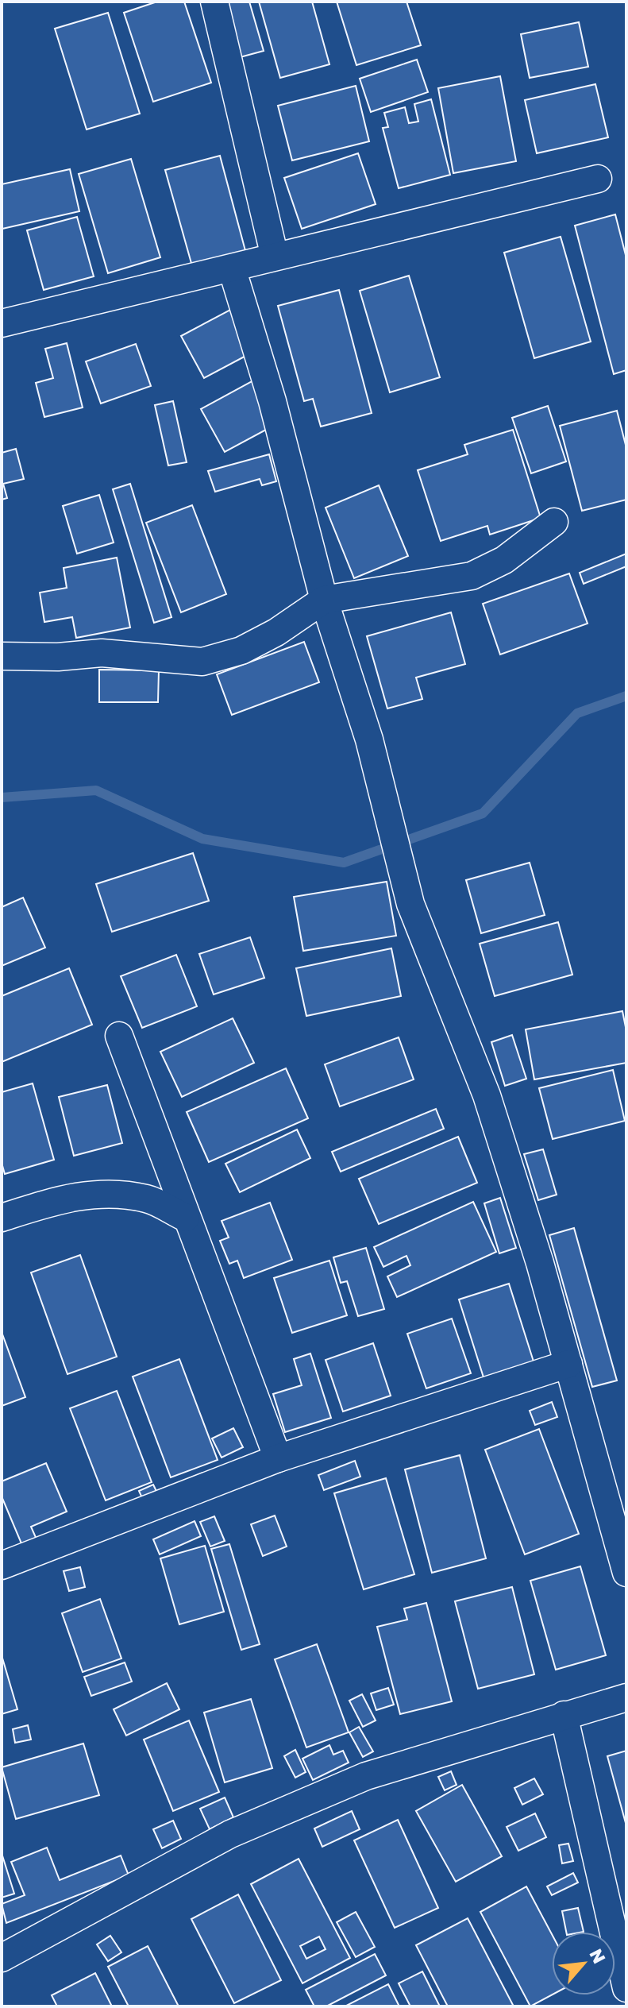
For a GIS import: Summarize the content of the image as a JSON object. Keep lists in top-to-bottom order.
{
  "north": "top right"
}
